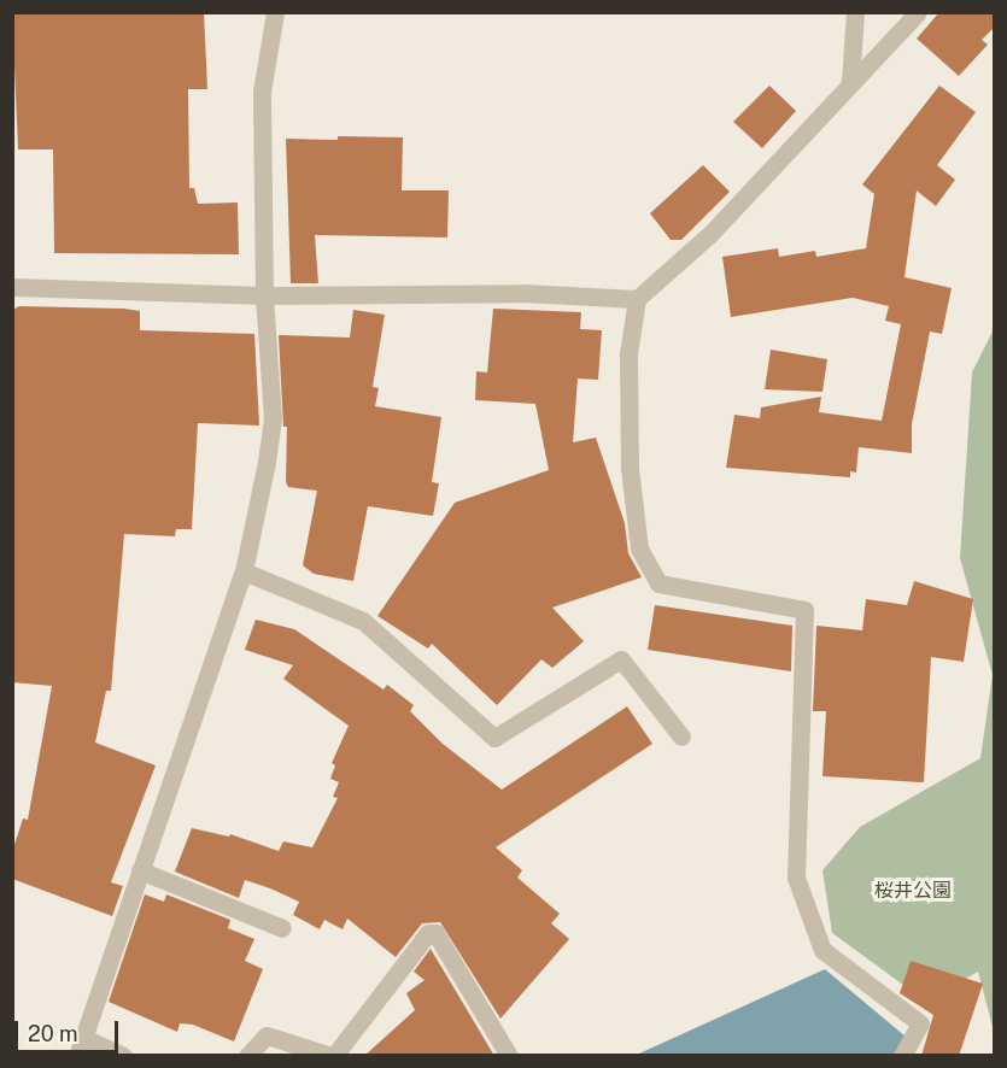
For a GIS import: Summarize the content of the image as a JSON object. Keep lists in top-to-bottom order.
{
  "parks": ["桜井公園"],
  "scale_bar": "20 m"
}
